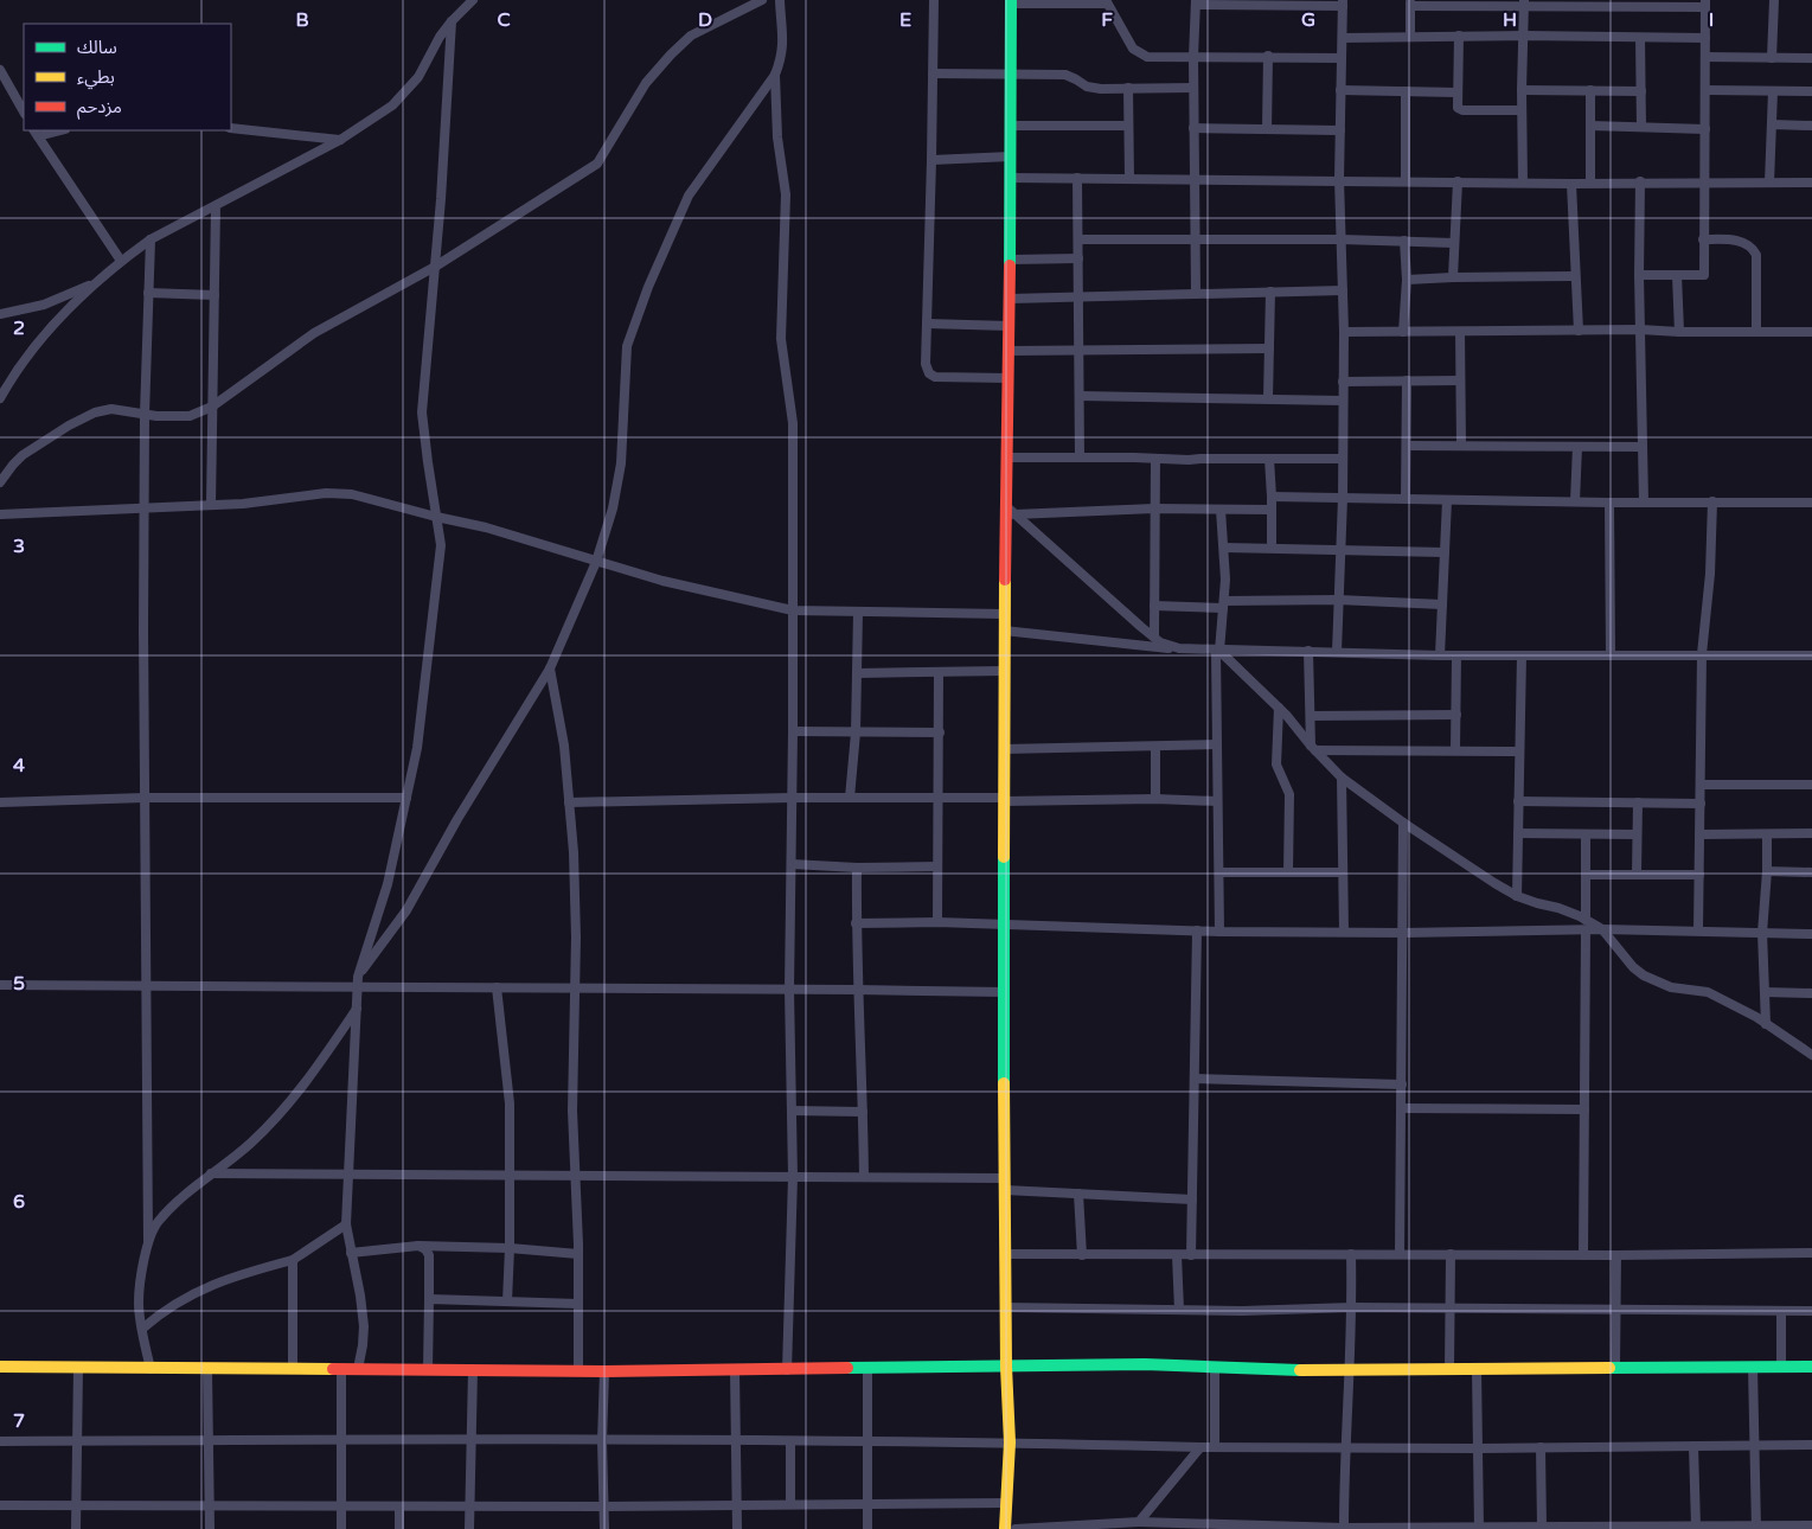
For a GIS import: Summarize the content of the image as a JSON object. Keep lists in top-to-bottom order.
{
  "legend": ["سالك", "بطيء", "مزدحم"],
  "grid": {
    "columns": [
      "B",
      "C",
      "D",
      "E",
      "F",
      "G",
      "H",
      "I"
    ],
    "rows": [
      "2",
      "3",
      "4",
      "5",
      "6",
      "7"
    ]
  }
}
